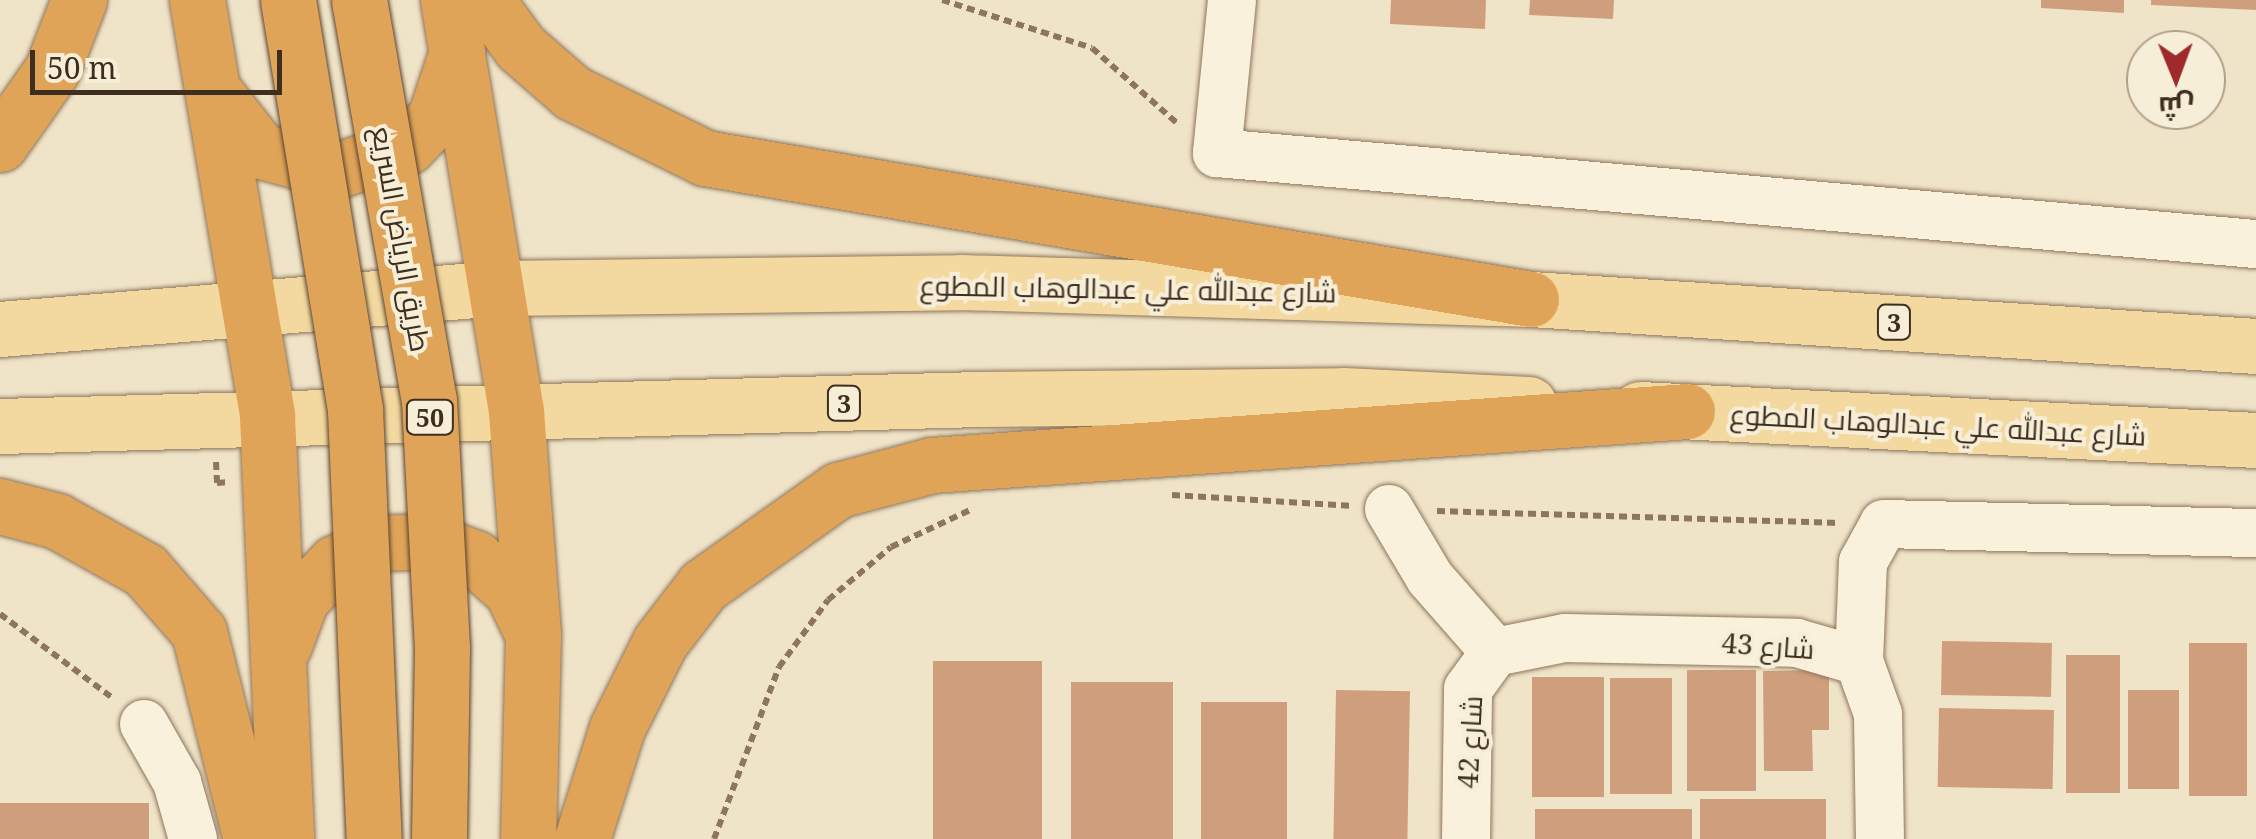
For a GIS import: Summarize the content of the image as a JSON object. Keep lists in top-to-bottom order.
{
  "streets": {
    "highway": ["طريق الرياض السريع", "50"],
    "main road": ["شارع عبدالله علي عبدالوهاب المطوع", "3"],
    "street": ["شارع 43", "شارع 42"]
  },
  "crossings": [
    ["شارع 43", "شارع 42"]
  ],
  "scale_bar": "50 m",
  "north": "bottom"
}
